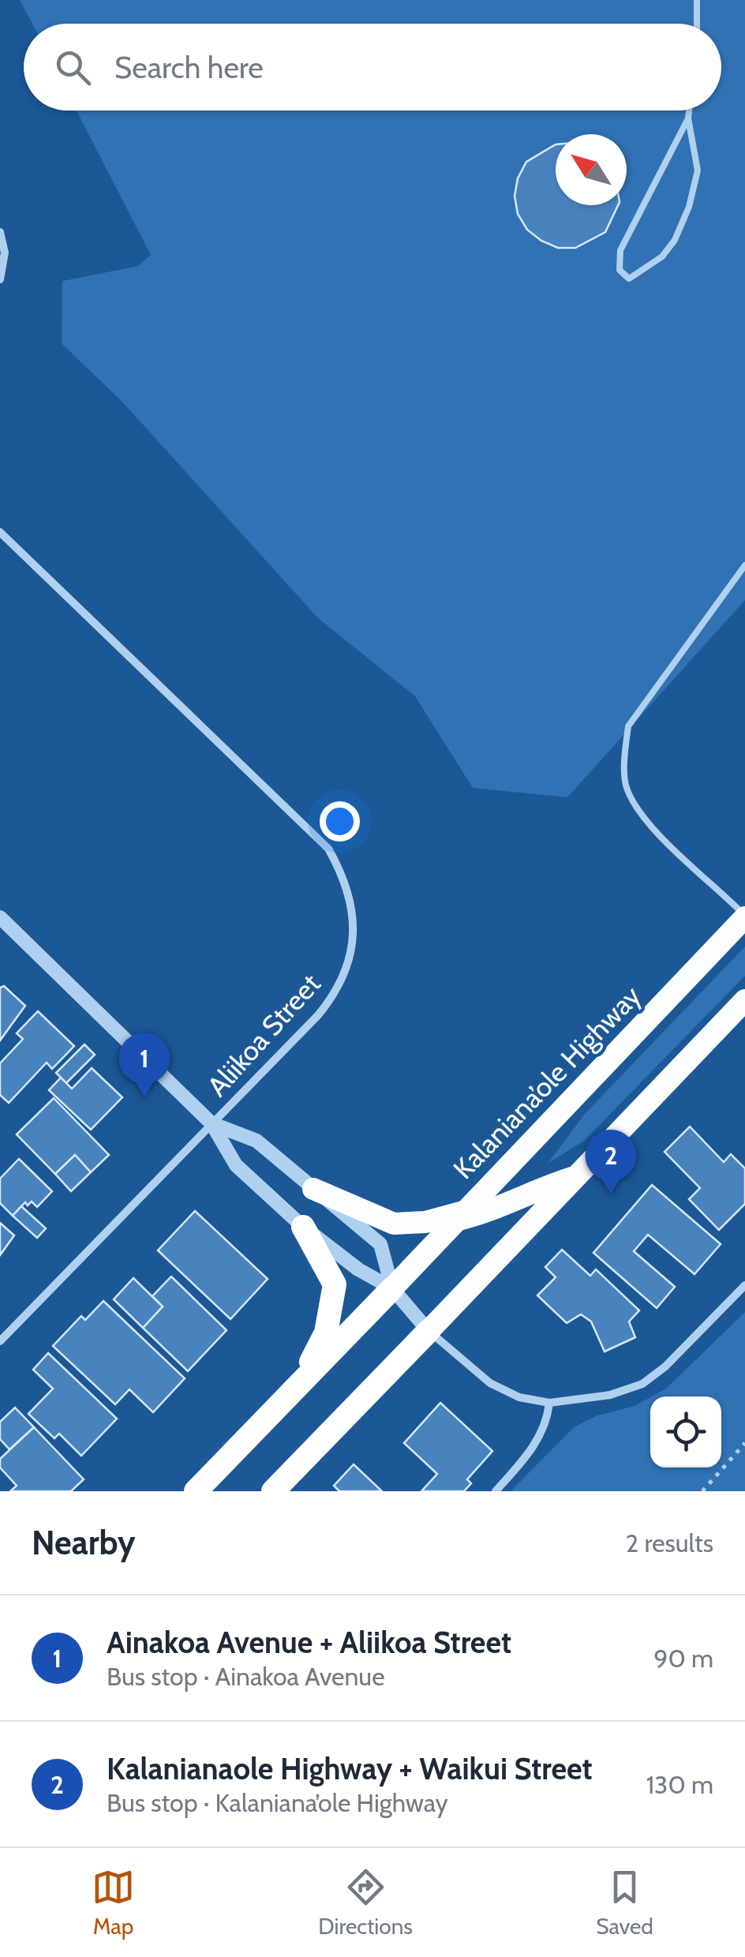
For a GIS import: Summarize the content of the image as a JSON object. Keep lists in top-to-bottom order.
{
  "streets": {
    "highway": ["Kalaniana’ole Highway"],
    "street": ["Aliikoa Street"]
  },
  "north": "top left",
  "page": {
    "search": "Search here",
    "pins": ["1", "2"],
    "heading": ["Nearby", "2 results"],
    "list": [
      {
        "mark": "1",
        "name": "Ainakoa Avenue + Aliikoa Street",
        "note": "Bus stop · Ainakoa Avenue",
        "value": "90 m"
      },
      {
        "mark": "2",
        "name": "Kalanianaole Highway + Waikui Street",
        "note": "Bus stop · Kalaniana’ole Highway",
        "value": "130 m"
      }
    ],
    "nav": ["Map", "Directions", "Saved"]
  }
}
